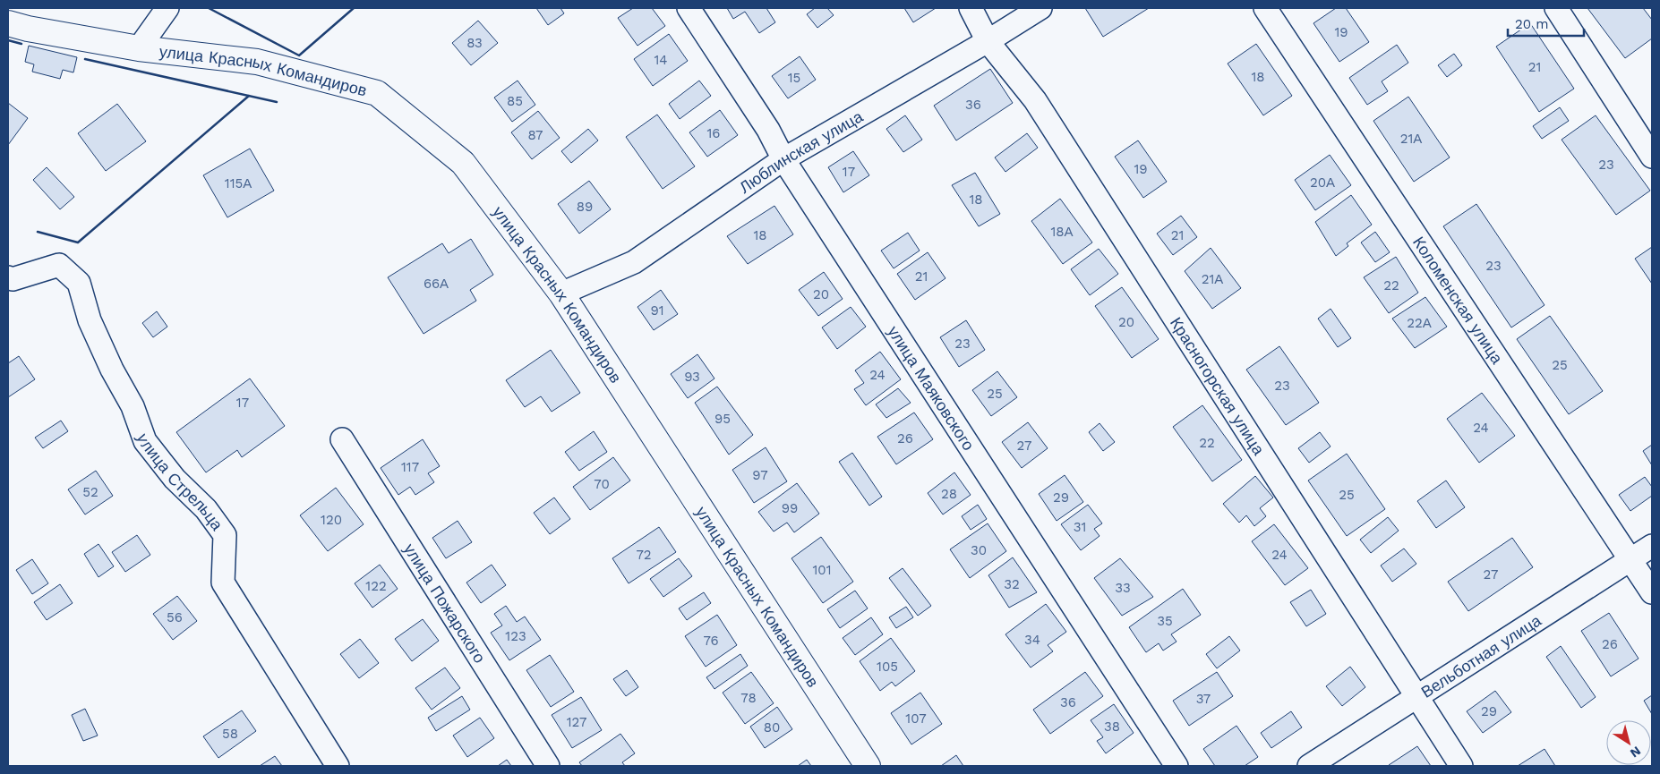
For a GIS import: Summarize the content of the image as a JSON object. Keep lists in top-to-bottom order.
{
  "streets": {
    "street": [
      "улица Красных Командиров",
      "Люблинская улица",
      "Коломенская улица",
      "Красногорская улица",
      "улица Маяковского",
      "улица Стрельца",
      "улица Пожарского",
      "Вельботная улица"
    ]
  },
  "crossings": [
    ["улица Красных Командиров", "Люблинская улица"],
    ["Люблинская улица", "Красногорская улица"],
    ["Люблинская улица", "улица Маяковского"],
    ["Коломенская улица", "Вельботная улица"],
    ["Красногорская улица", "Вельботная улица"]
  ],
  "house_numbers": [
    "19",
    "83",
    "14",
    "21",
    "18",
    "15",
    "85",
    "36",
    "16",
    "87",
    "21А",
    "23",
    "19",
    "17",
    "20А",
    "115А",
    "18",
    "89",
    "18А",
    "18",
    "21",
    "23",
    "21",
    "21А",
    "66А",
    "22",
    "20",
    "91",
    "20",
    "22А",
    "23",
    "25",
    "24",
    "93",
    "23",
    "25",
    "17",
    "95",
    "24",
    "26",
    "22",
    "27",
    "117",
    "97",
    "70",
    "52",
    "28",
    "25",
    "29",
    "99",
    "120",
    "31",
    "30",
    "72",
    "24",
    "101",
    "27",
    "32",
    "122",
    "33",
    "56",
    "35",
    "123",
    "34",
    "76",
    "26",
    "105",
    "78",
    "37",
    "36",
    "29",
    "107",
    "127",
    "38",
    "80",
    "58"
  ],
  "scale_bar": "20 m",
  "north": "bottom right"
}
